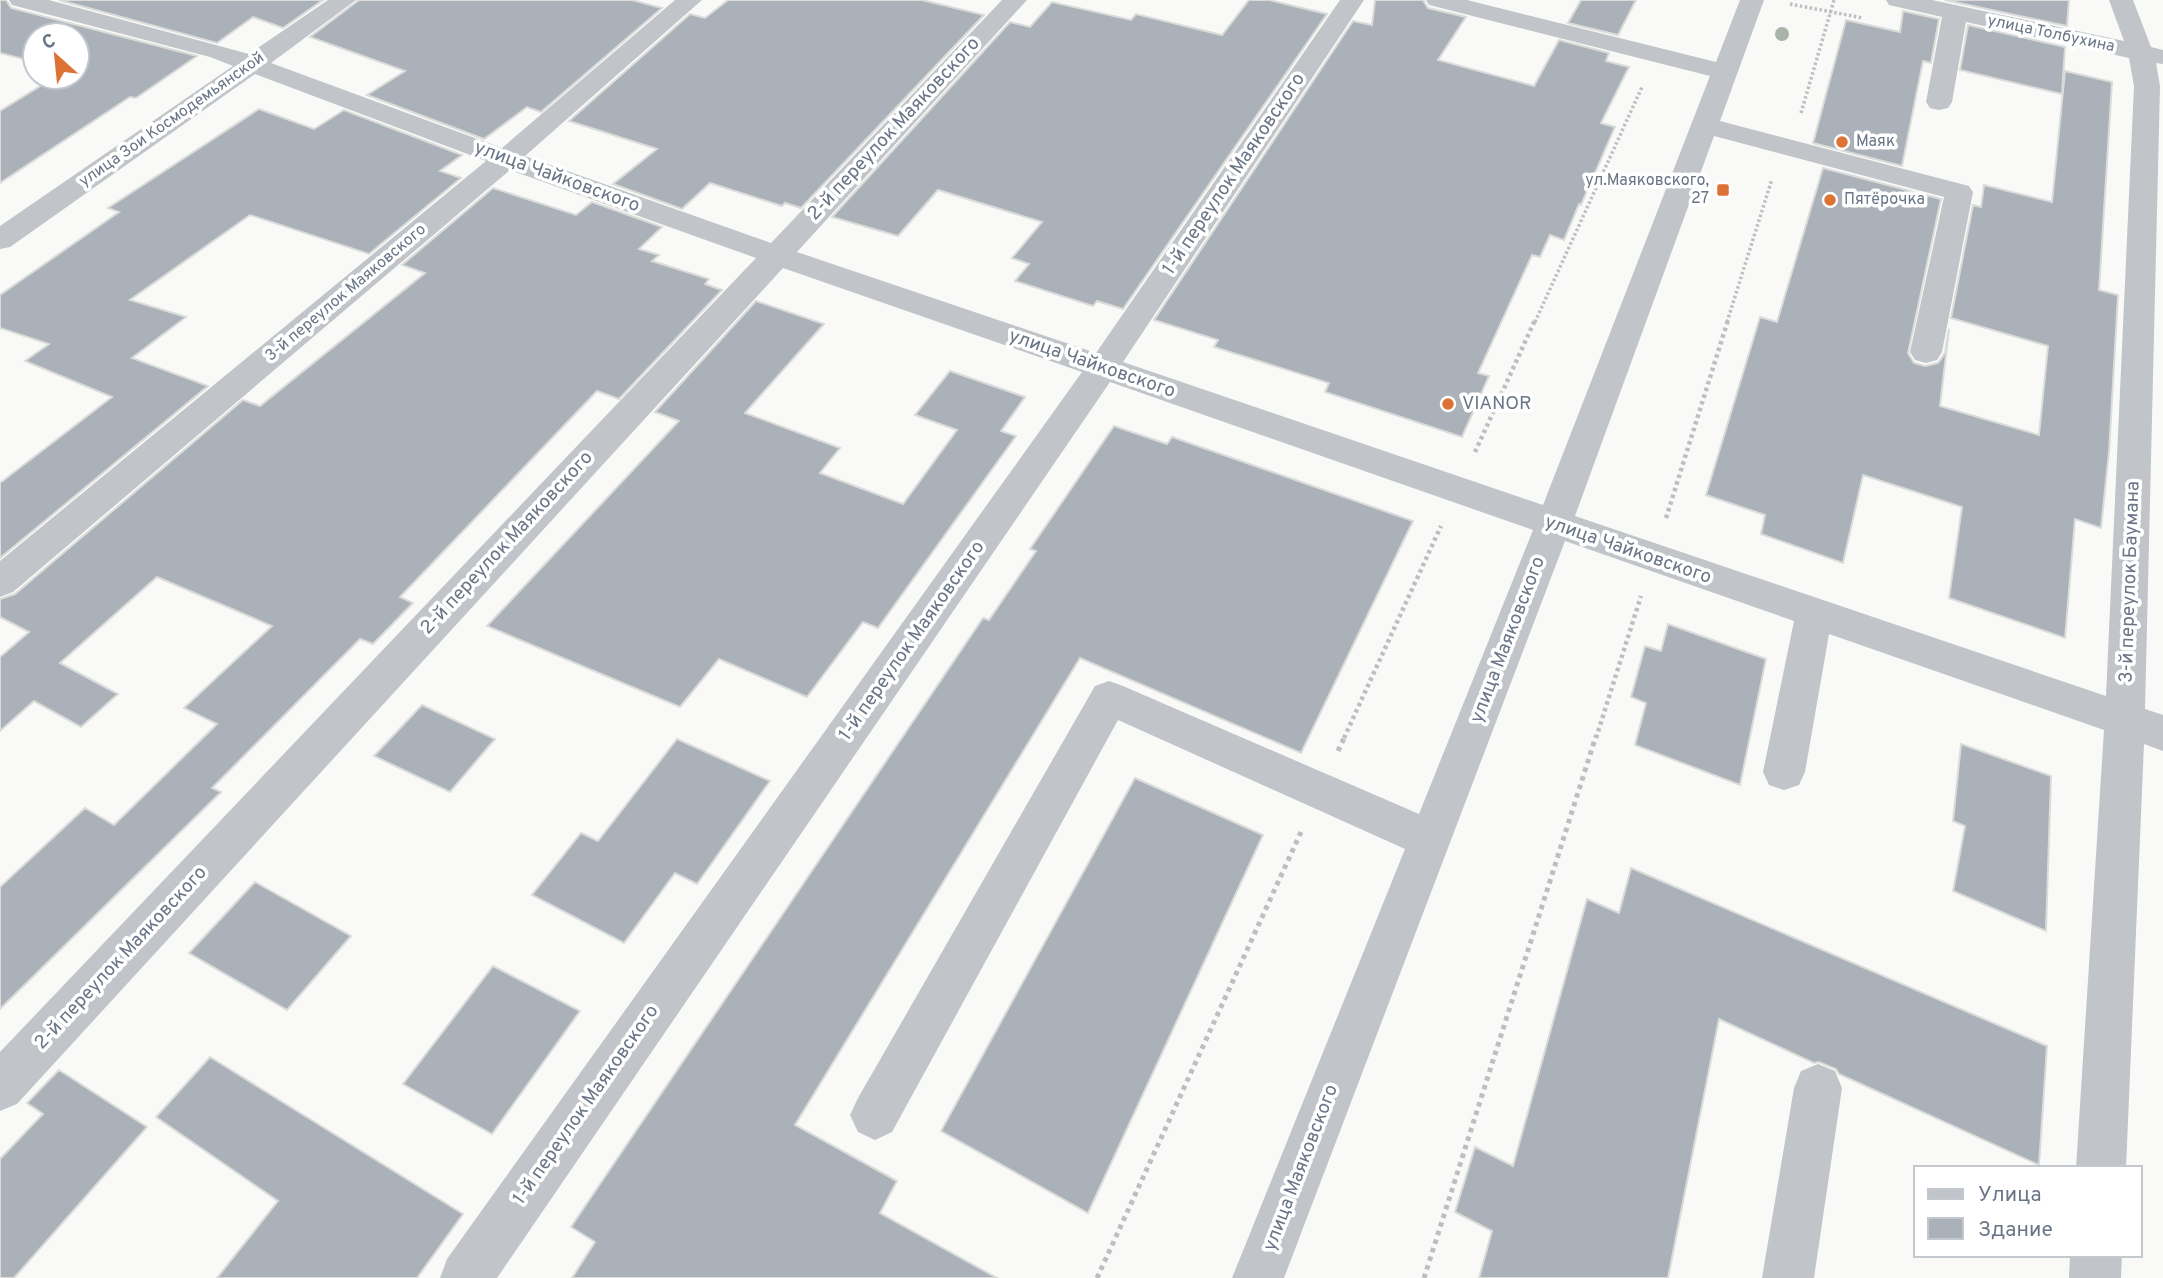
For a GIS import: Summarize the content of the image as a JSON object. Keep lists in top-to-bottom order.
{
  "streets": {
    "street": [
      "улица Толбухина",
      "улица Зои Космодемьянской",
      "2-й переулок Маяковского",
      "1-й переулок Маяковского",
      "улица Чайковского",
      "3-й переулок Маяковского",
      "3-й переулок Баумана",
      "улица Маяковского"
    ]
  },
  "crossings": [
    ["улица Толбухина", "3-й переулок Баумана"],
    ["улица Зои Космодемьянской", "улица Чайковского"],
    ["2-й переулок Маяковского", "улица Чайковского"],
    ["1-й переулок Маяковского", "улица Чайковского"],
    ["улица Чайковского", "3-й переулок Маяковского"],
    ["улица Чайковского", "3-й переулок Баумана"],
    ["улица Чайковского", "улица Маяковского"]
  ],
  "places": {
    "other": ["Маяк", "Пятёрочка", "VIANOR"],
    "transit": ["ул.Маяковского, 27"]
  },
  "legend": ["Улица", "Здание"],
  "north": "top left"
}
